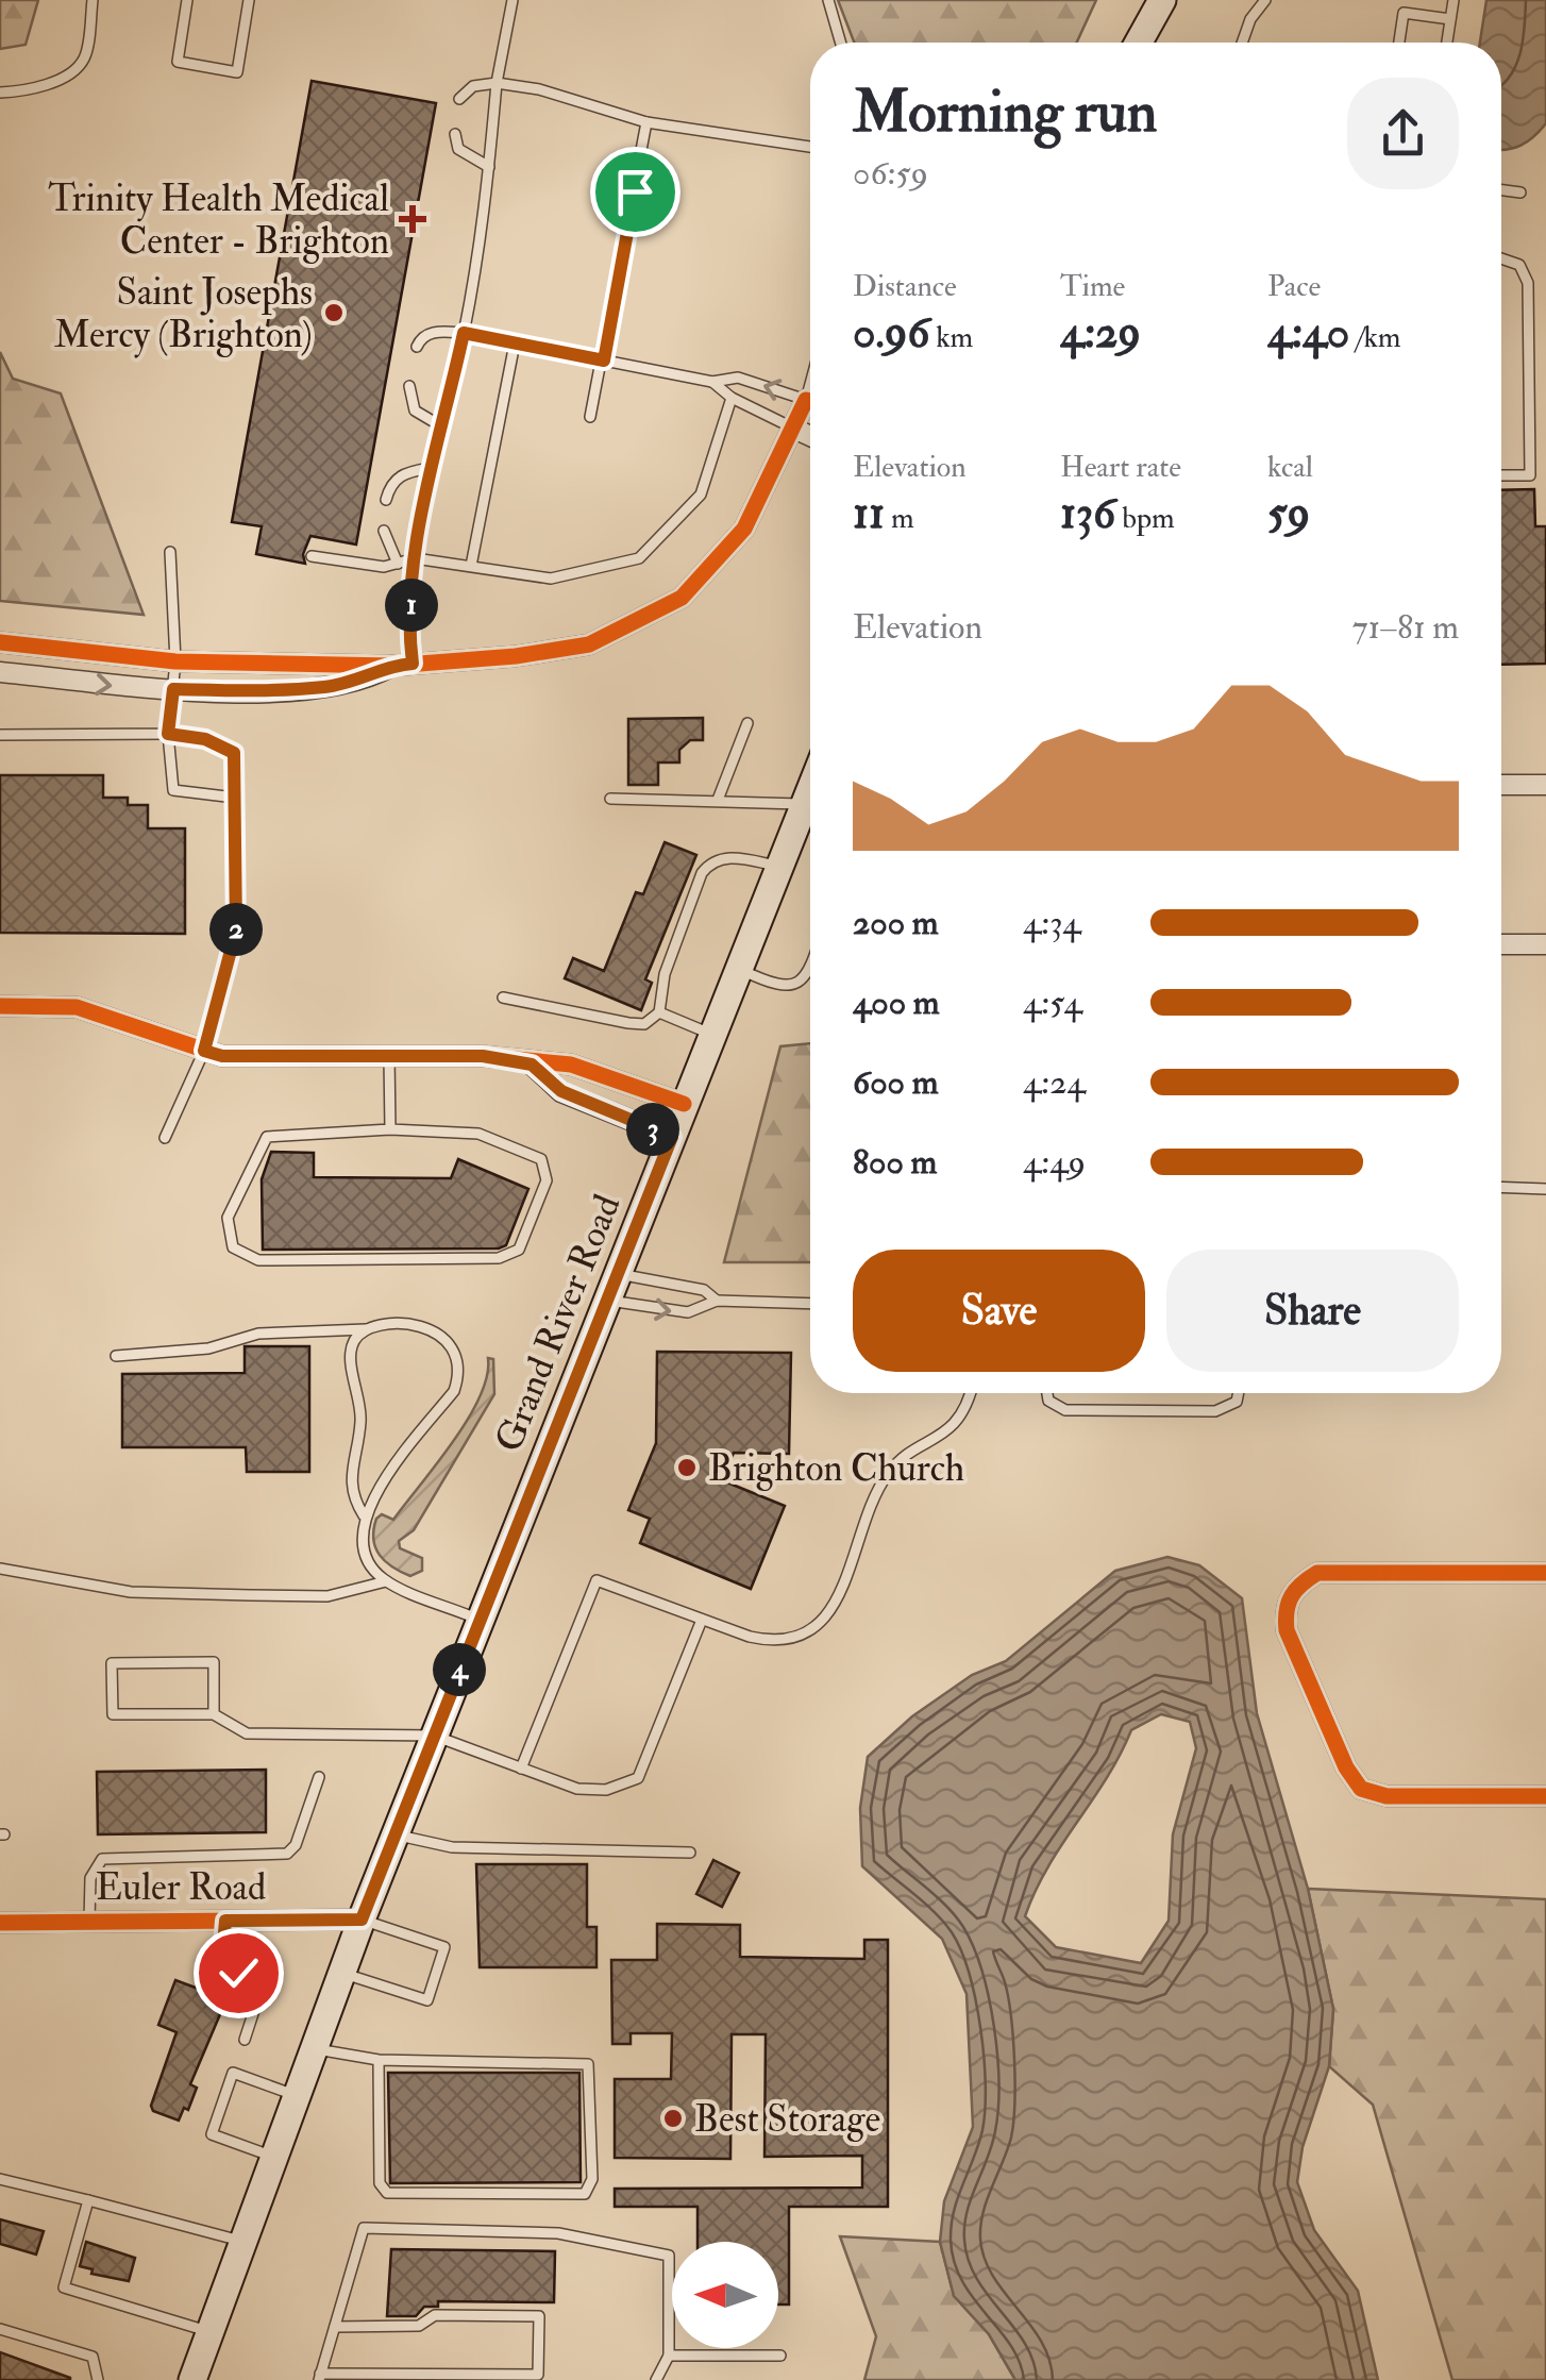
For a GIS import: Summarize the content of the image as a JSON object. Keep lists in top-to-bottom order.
{
  "streets": {
    "main road": ["Grand River Road"],
    "street": ["Euler Road"]
  },
  "crossings": [
    ["Grand River Road", "Euler Road"]
  ],
  "places": {
    "health": ["Trinity Health Medical Center - Brighton"],
    "other": ["Saint Josephs Mercy (Brighton)", "Brighton Church", "Best Storage"]
  },
  "north": "left",
  "page": {
    "heading": ["Morning run", "06:59"],
    "stats": [
      ["Distance", "0.96 km"],
      ["Time", "4:29"],
      ["Pace", "4:40 /km"],
      ["Elevation", "11 m"],
      ["Heart rate", "136 bpm"],
      ["kcal", "59"]
    ],
    "pins": [
      "1",
      "2",
      "3",
      "4"
    ],
    "chart": ["Elevation", "71–81 m"],
    "list": [
      {
        "name": "200 m",
        "note": "4:34"
      },
      {
        "name": "400 m",
        "note": "4:54"
      },
      {
        "name": "600 m",
        "note": "4:24"
      },
      {
        "name": "800 m",
        "note": "4:49"
      }
    ],
    "buttons": ["Save", "Share"]
  }
}
